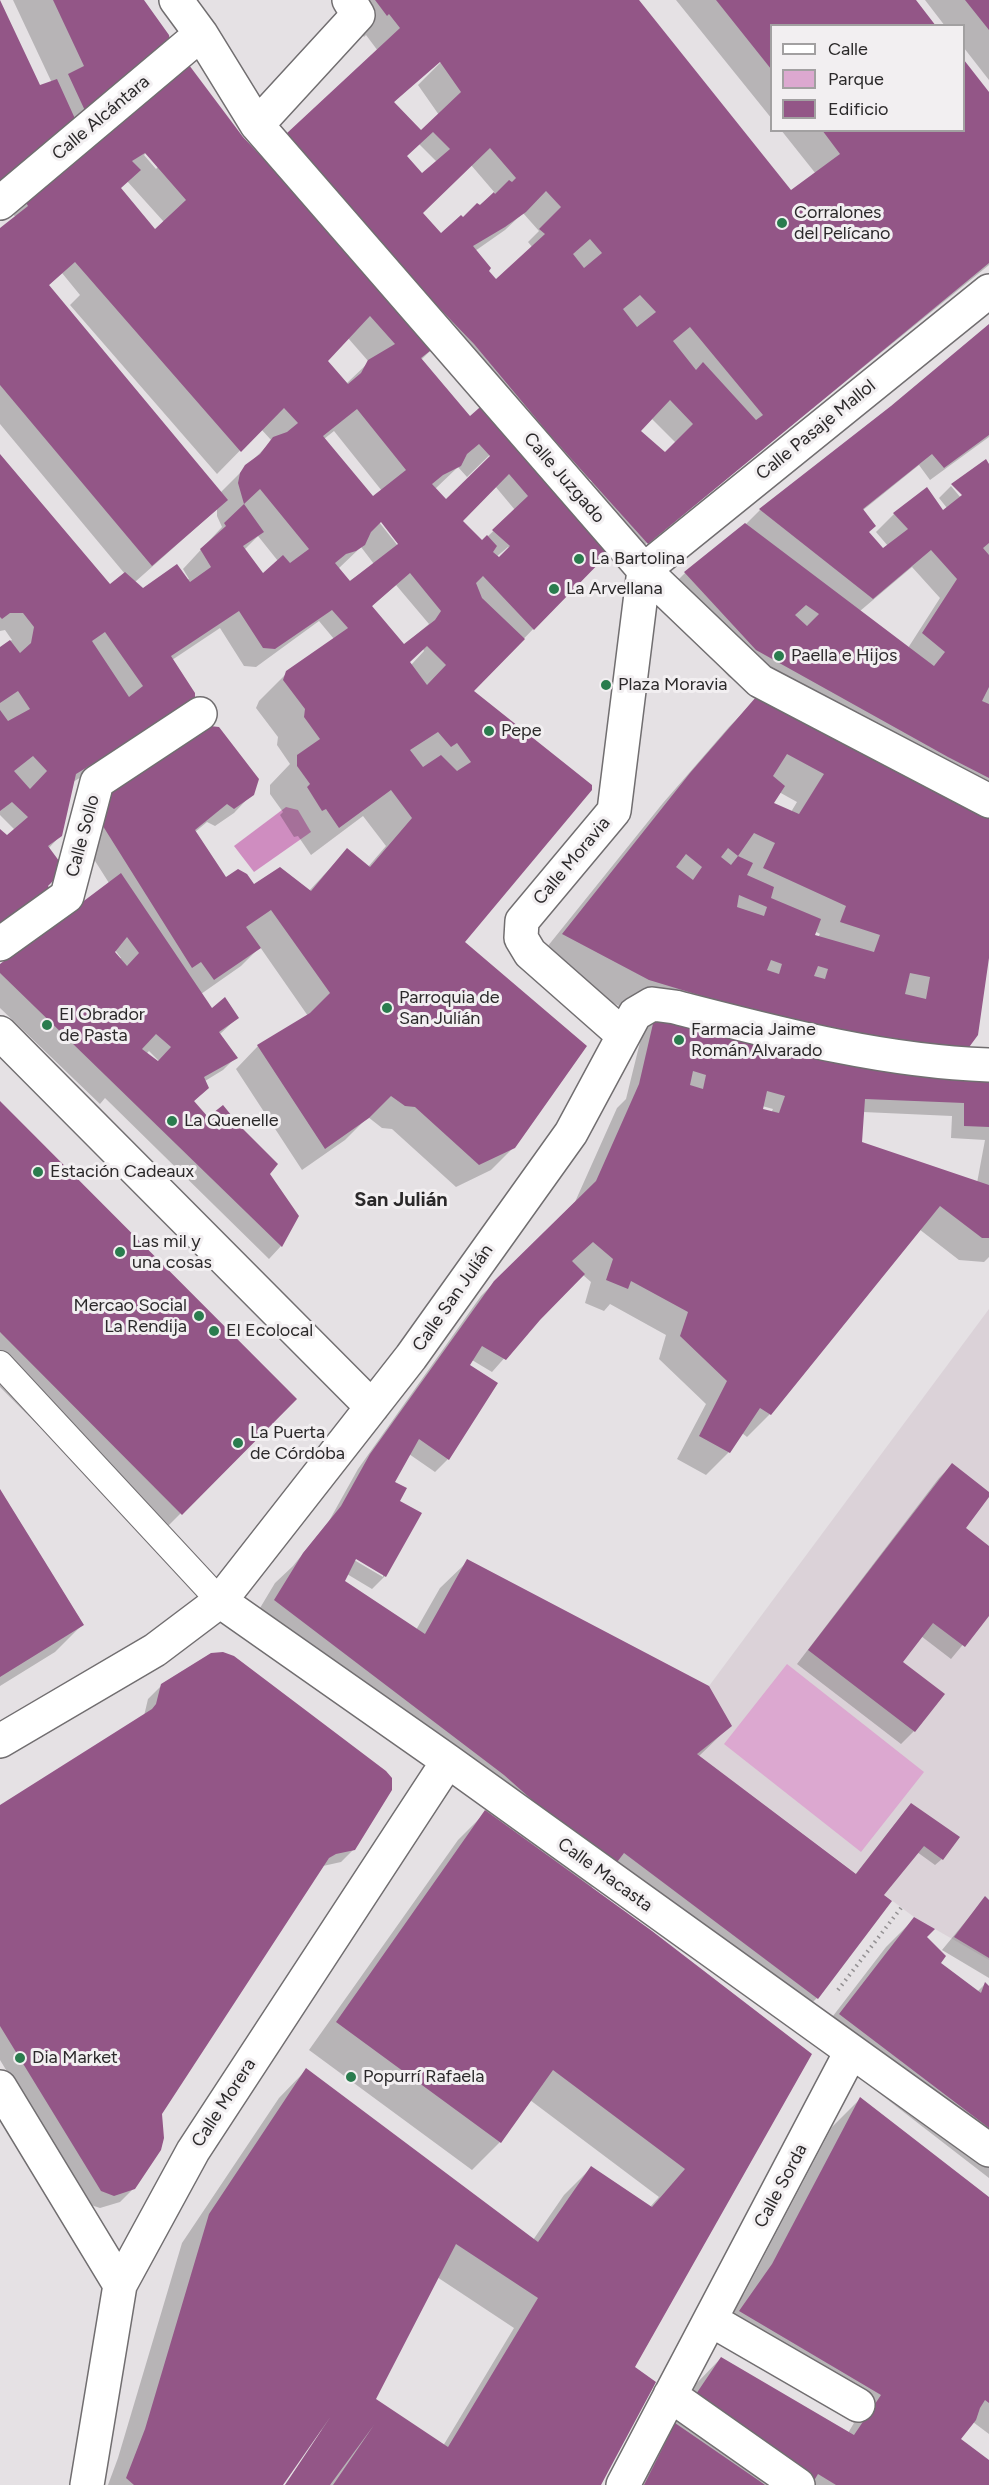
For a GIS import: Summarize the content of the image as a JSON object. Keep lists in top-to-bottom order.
{
  "streets": {
    "street": [
      "Calle Alcántara",
      "Calle Pasaje Mallol",
      "Calle Juzgado",
      "Calle Sollo",
      "Calle Moravia",
      "Calle San Julián",
      "Calle Macasta",
      "Calle Morera",
      "Calle Sorda"
    ]
  },
  "crossings": [
    ["Calle Alcántara", "Calle Juzgado"],
    ["Calle Pasaje Mallol", "Calle Juzgado"],
    ["Calle Pasaje Mallol", "Calle Moravia"],
    ["Calle Juzgado", "Calle Moravia"],
    ["Calle Moravia", "Calle San Julián"],
    ["Calle San Julián", "Calle Macasta"],
    ["Calle Macasta", "Calle Morera"],
    ["Calle Macasta", "Calle Sorda"]
  ],
  "districts": ["San Julián"],
  "places": [
    "Corralones del Pelícano",
    "La Bartolina",
    "La Arvellana",
    "Paella e Hijos",
    "Plaza Moravia",
    "Pepe",
    "Parroquia de San Julián",
    "El Obrador de Pasta",
    "Farmacia Jaime Román Alvarado",
    "La Quenelle",
    "Estación Cadeaux",
    "Las mil y una cosas",
    "Mercao Social La Rendija",
    "El Ecolocal",
    "La Puerta de Córdoba",
    "Dia Market",
    "Popurrí Rafaela"
  ],
  "legend": ["Calle", "Parque", "Edificio"]
}
